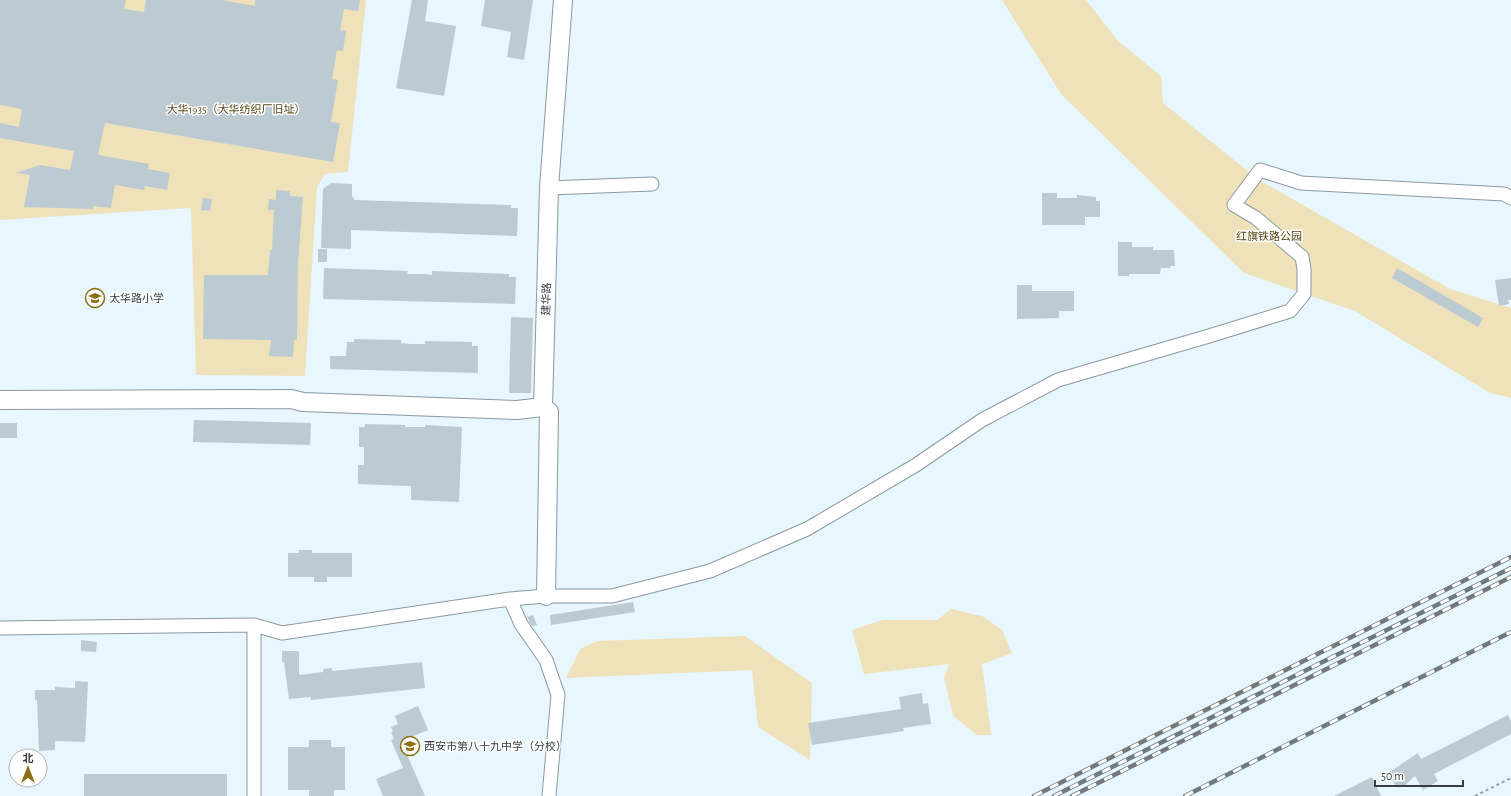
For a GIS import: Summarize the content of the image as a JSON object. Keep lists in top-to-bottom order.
{
  "streets": {
    "street": ["建华路"]
  },
  "parks": ["大华1935（大华纺织厂旧址）", "红旗铁路公园"],
  "places": {
    "school or university": ["太华路小学", "西安市第八十九中学（分校）"]
  },
  "scale_bar": "50 m",
  "north": "top"
}
